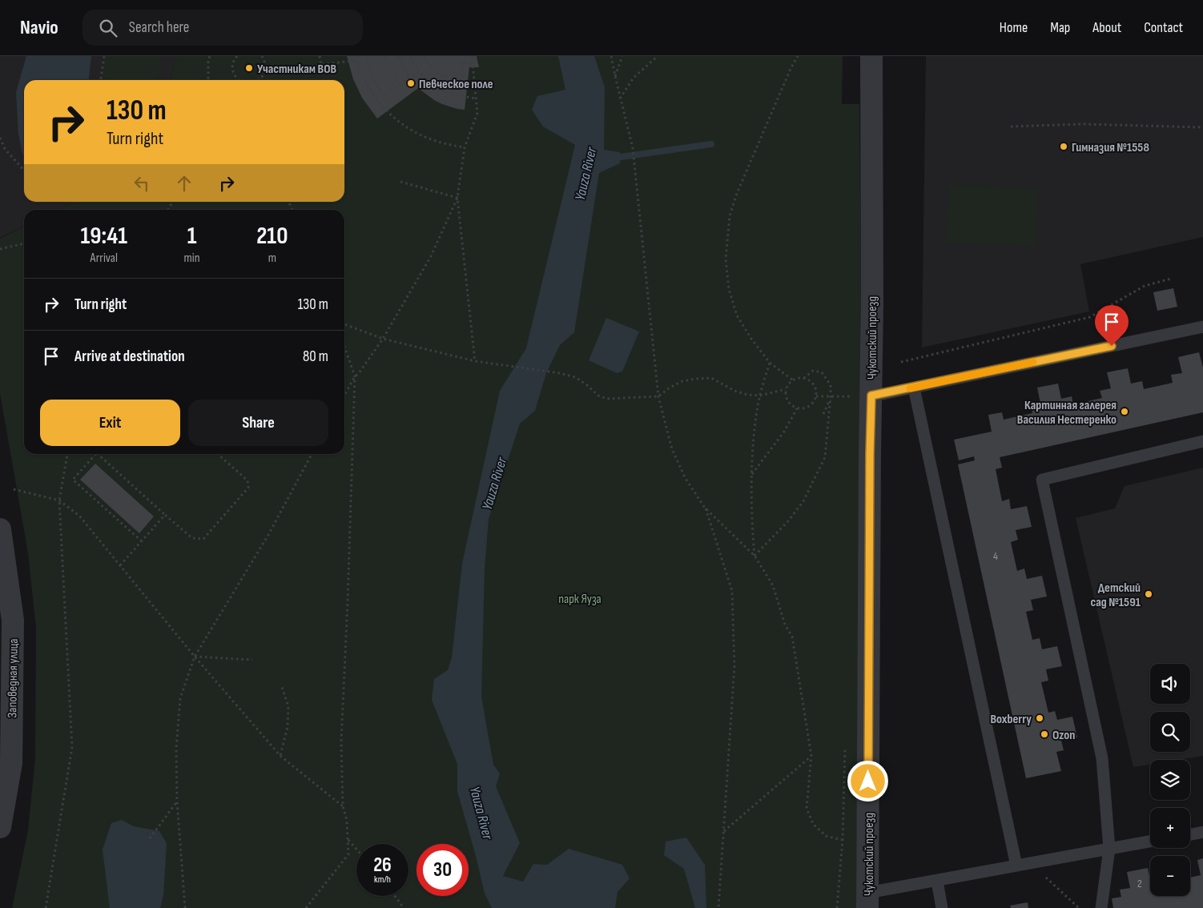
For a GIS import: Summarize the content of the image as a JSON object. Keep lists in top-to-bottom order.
{
  "streets": {
    "street": ["Чукотский проезд", "Заповедная улица"]
  },
  "water": ["Yauza River"],
  "parks": ["парк Яуза"],
  "places": [
    "Участникам ВОВ",
    "Певческое поле",
    "Гимназия №1558",
    "Картинная галерея Василия Нестеренко",
    "Детский сад №1591",
    "Boxberry",
    "Ozon"
  ],
  "house_numbers": ["4", "2"],
  "page": {
    "header": "Navio",
    "search": "Search here",
    "nav": [
      "Home",
      "Map",
      "About",
      "Contact"
    ],
    "turn": ["130 m", "Turn right"],
    "eta": [
      "19:41",
      "Arrival",
      "1",
      "min",
      "210",
      "m"
    ],
    "list": [
      {
        "name": "Turn right",
        "value": "130 m"
      },
      {
        "name": "Arrive at destination",
        "value": "80 m"
      }
    ],
    "buttons": ["Exit", "Share"],
    "map_buttons": ["+", "−"],
    "speed": "26 km/h",
    "limit": "30"
  }
}
